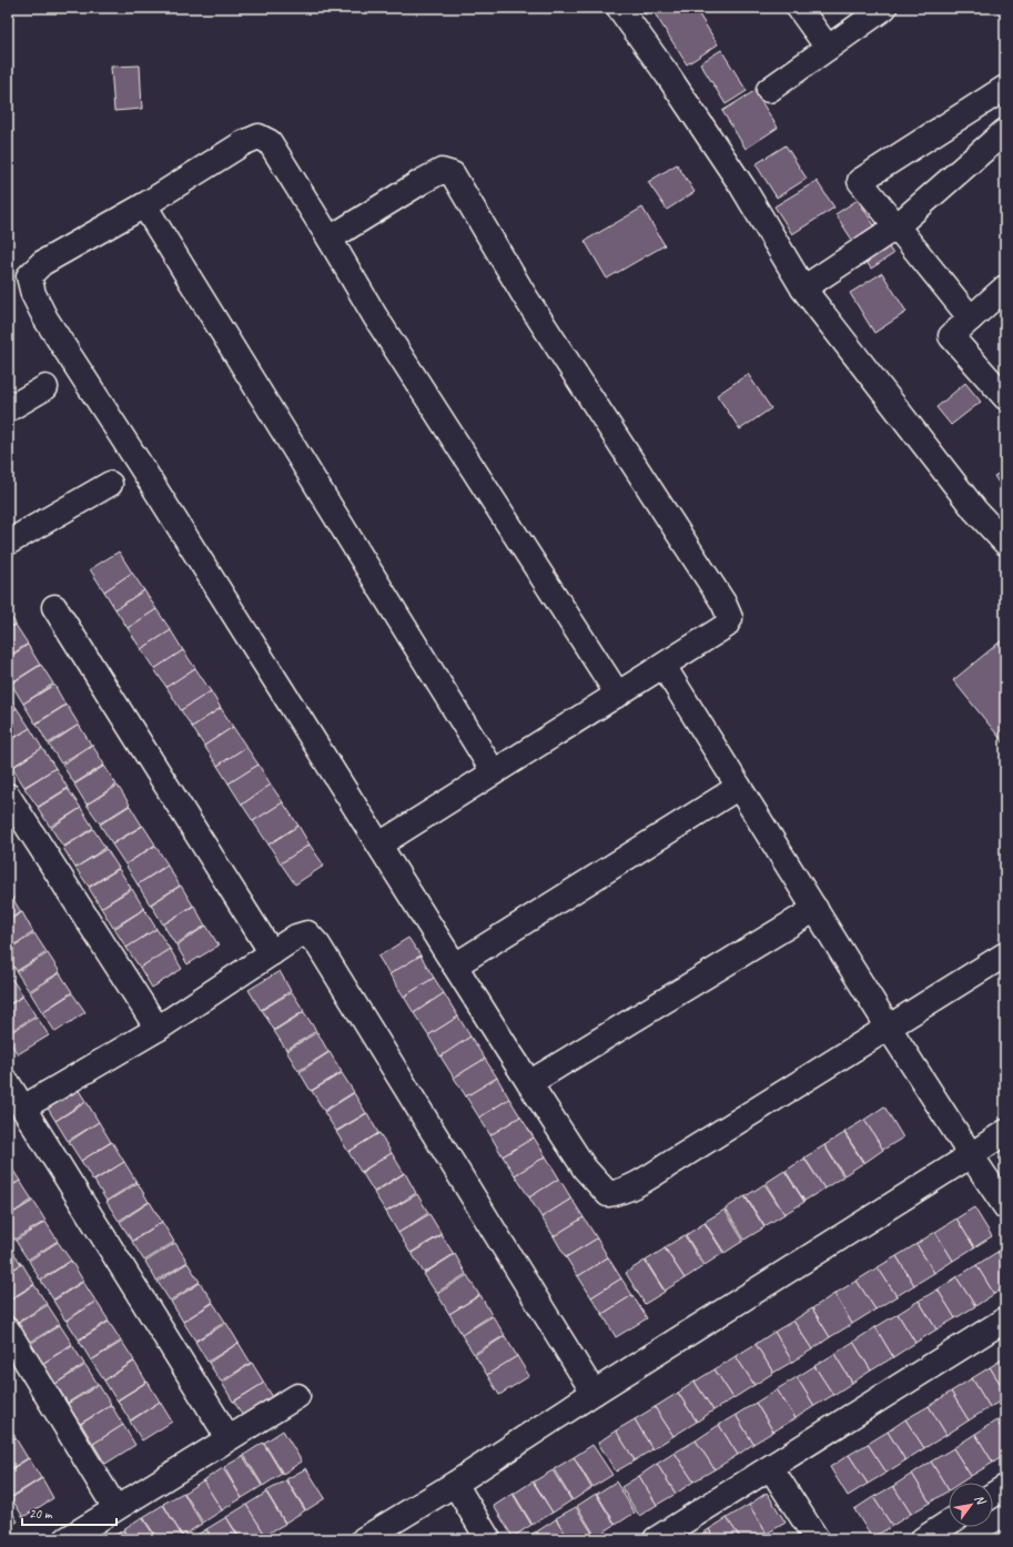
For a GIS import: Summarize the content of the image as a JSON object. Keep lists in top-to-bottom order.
{
  "scale_bar": "20 m",
  "north": "top right"
}
